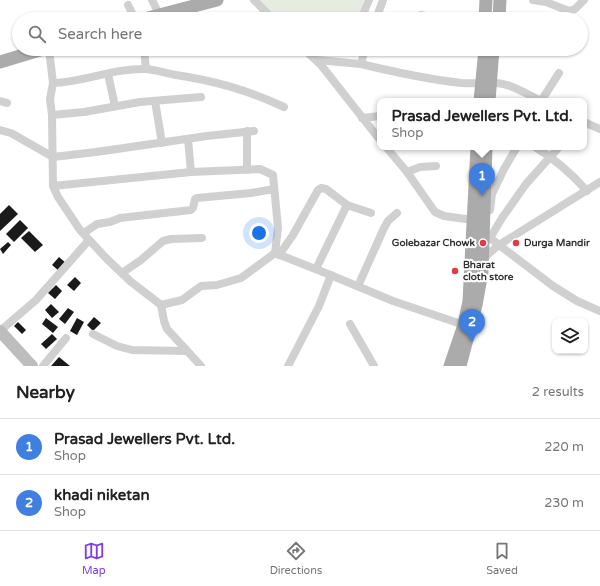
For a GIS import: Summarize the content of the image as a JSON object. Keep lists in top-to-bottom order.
{
  "places": ["Golebazar Chowk", "Durga Mandir", "Bharat cloth store"],
  "page": {
    "search": "Search here",
    "popup": ["Prasad Jewellers Pvt. Ltd.", "Shop"],
    "pins": ["1", "2"],
    "heading": ["Nearby", "2 results"],
    "list": [
      {
        "mark": "1",
        "name": "Prasad Jewellers Pvt. Ltd.",
        "note": "Shop",
        "value": "220 m"
      },
      {
        "mark": "2",
        "name": "khadi niketan",
        "note": "Shop",
        "value": "230 m"
      }
    ],
    "nav": ["Map", "Directions", "Saved"]
  }
}
